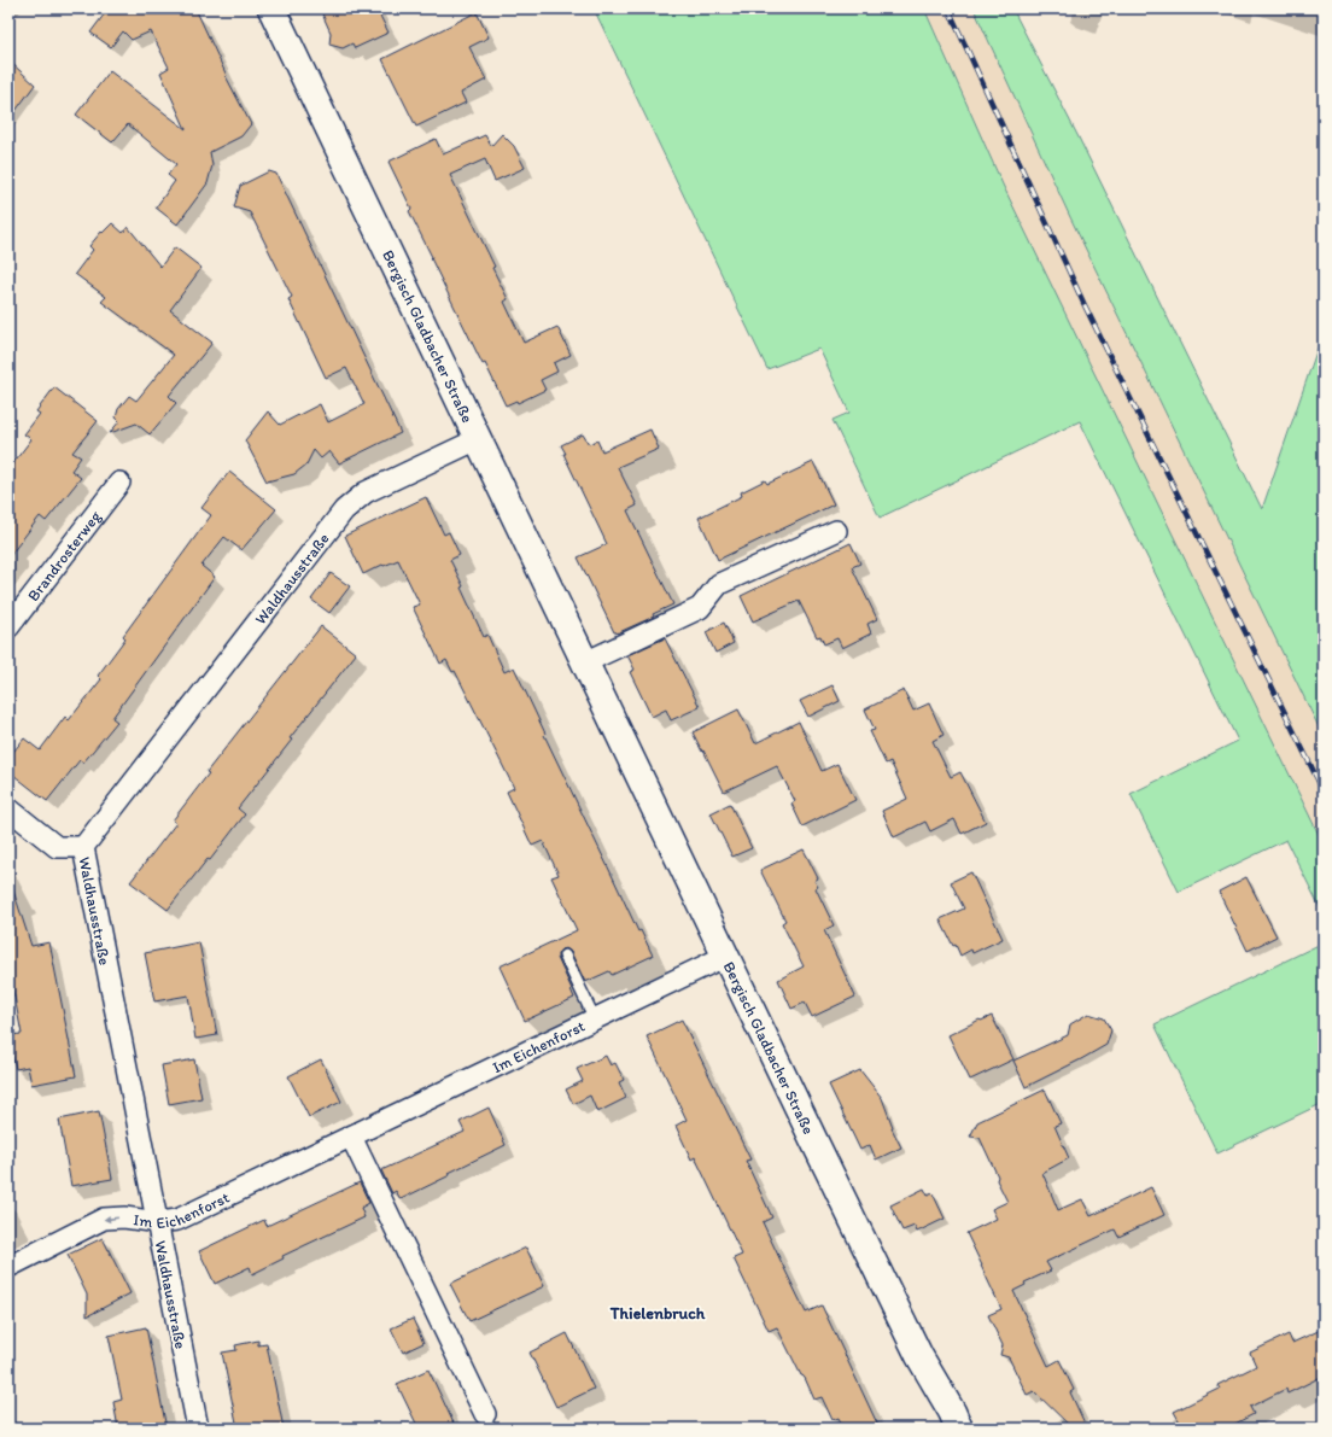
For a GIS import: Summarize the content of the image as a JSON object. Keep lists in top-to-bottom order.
{
  "streets": {
    "main road": ["Bergisch Gladbacher Straße"],
    "street": ["Brandrosterweg", "Waldhausstraße", "Im Eichenforst"]
  },
  "crossings": [
    ["Bergisch Gladbacher Straße", "Waldhausstraße"],
    ["Bergisch Gladbacher Straße", "Im Eichenforst"],
    ["Waldhausstraße", "Im Eichenforst"]
  ],
  "districts": ["Thielenbruch"]
}
